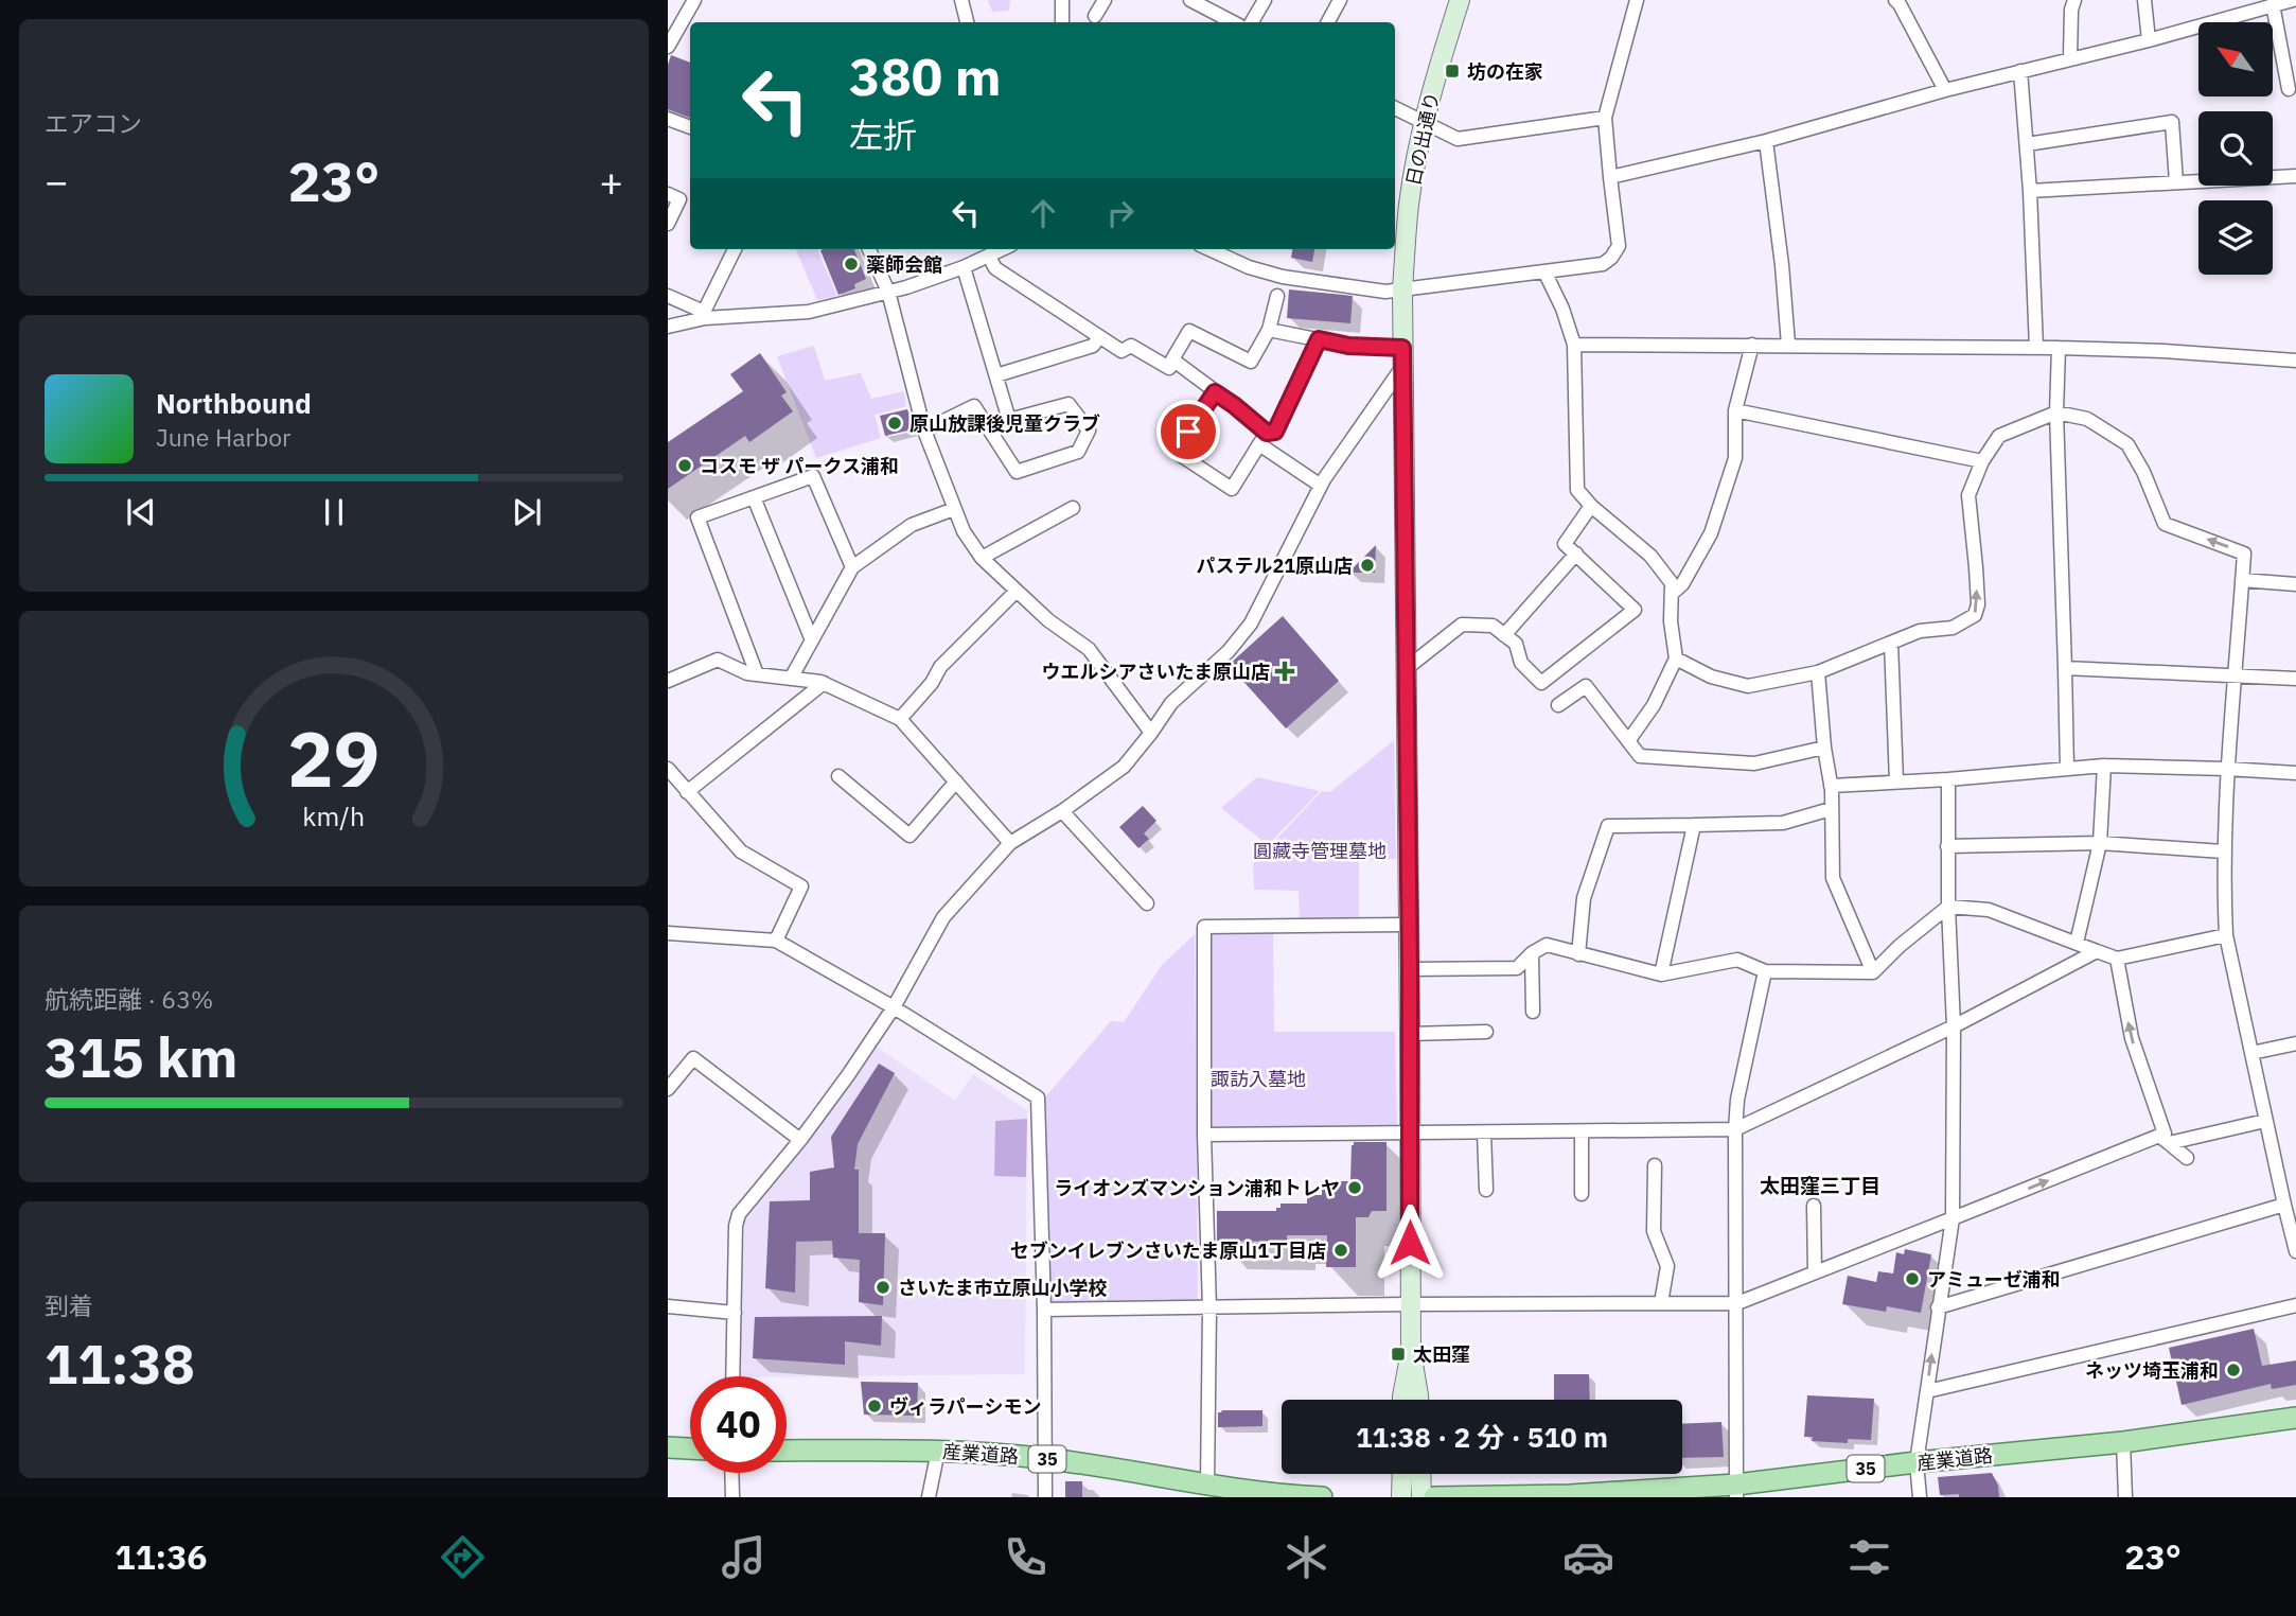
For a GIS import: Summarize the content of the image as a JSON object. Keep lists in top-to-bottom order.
{
  "streets": {
    "main road": ["産業道路", "35"],
    "street": ["日の出通り"]
  },
  "districts": ["太田窪三丁目"],
  "parks": ["圓藏寺管理墓地", "諏訪入墓地"],
  "places": {
    "transit": ["坊の在家", "太田窪"],
    "other": [
      "薬師会館",
      "原山放課後児童クラブ",
      "コスモ ザ パークス浦和",
      "パステル21原山店",
      "ライオンズマンション浦和トレヤ",
      "セブンイレブンさいたま原山1丁目店",
      "アミューゼ浦和",
      "さいたま市立原山小学校",
      "ネッツ埼玉浦和",
      "ヴィラパーシモン"
    ],
    "health": ["ウエルシアさいたま原山店"]
  },
  "north": "top left",
  "page": {
    "tile": [
      "エアコン",
      ["航続距離 · 63%", "315 km"],
      ["到着", "11:38"]
    ],
    "turn": ["380 m", "左折"],
    "heat": ["−", "23°", "+"],
    "song": ["Northbound", "June Harbor"],
    "limit": "40",
    "trip": "11:38 · 2 分 · 510 m",
    "tabs": ["11:36", "23°"],
    "gauge": ["29", "km/h"]
  }
}
